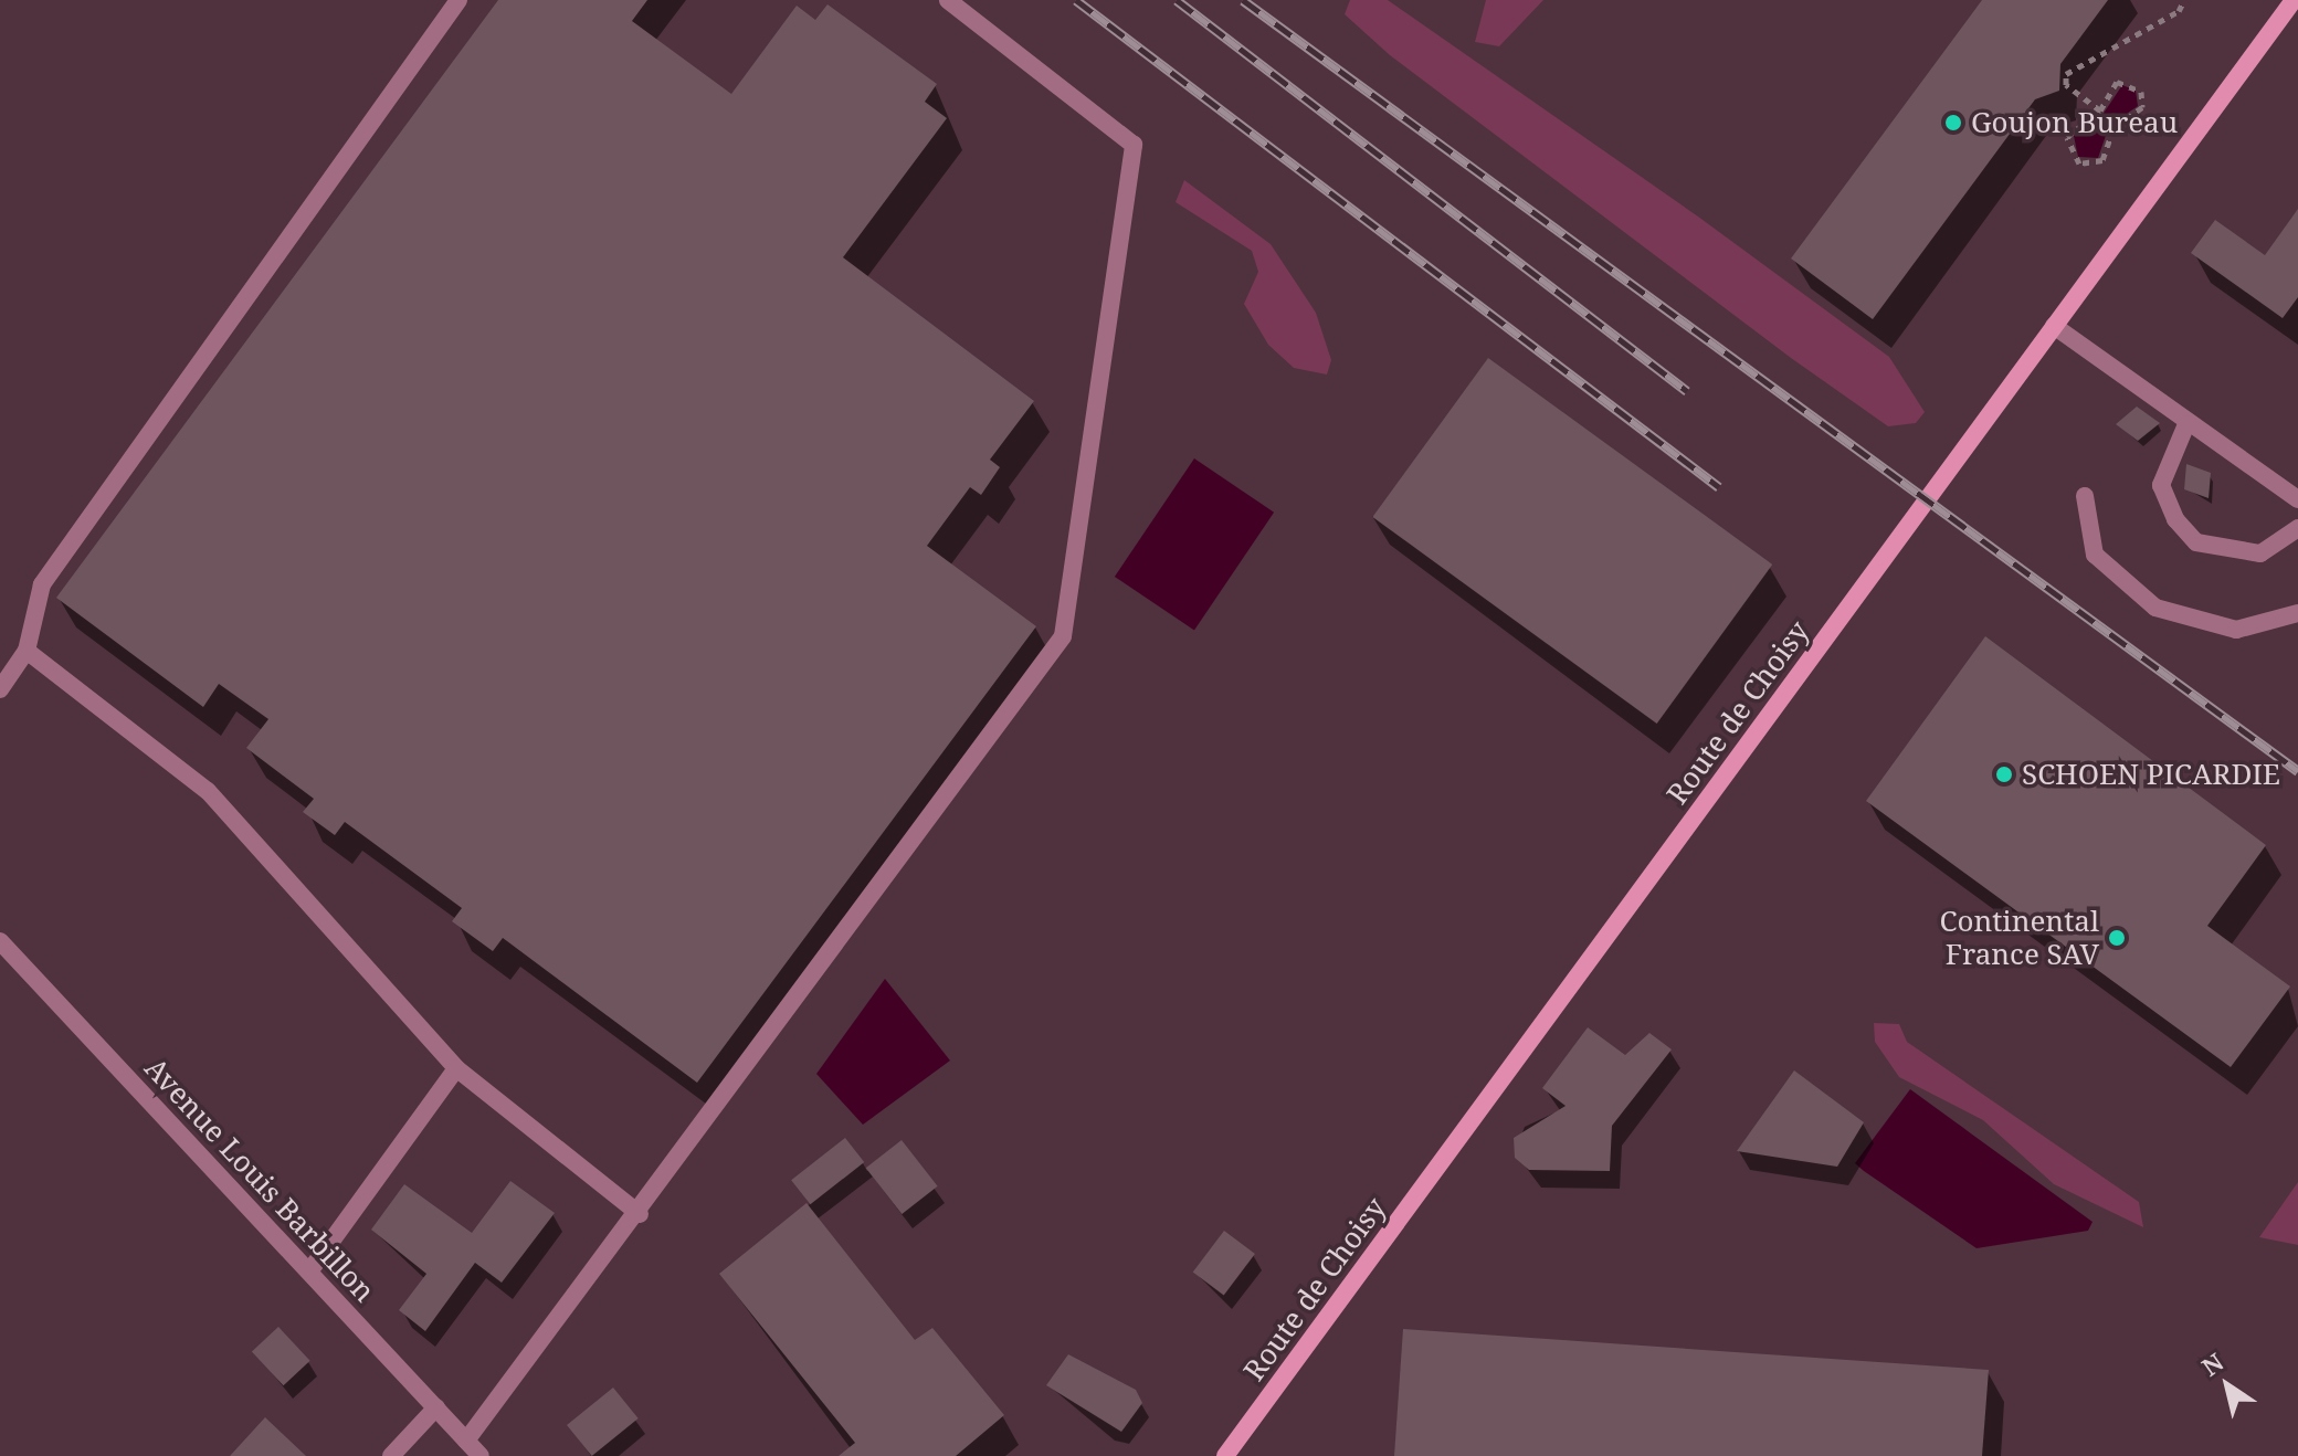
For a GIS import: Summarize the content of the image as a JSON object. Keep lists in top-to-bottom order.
{
  "streets": {
    "street": ["Route de Choisy", "Avenue Louis Barbillon"]
  },
  "places": ["Goujon Bureau", "SCHOEN PICARDIE", "Continental France SAV"],
  "north": "top left"
}
